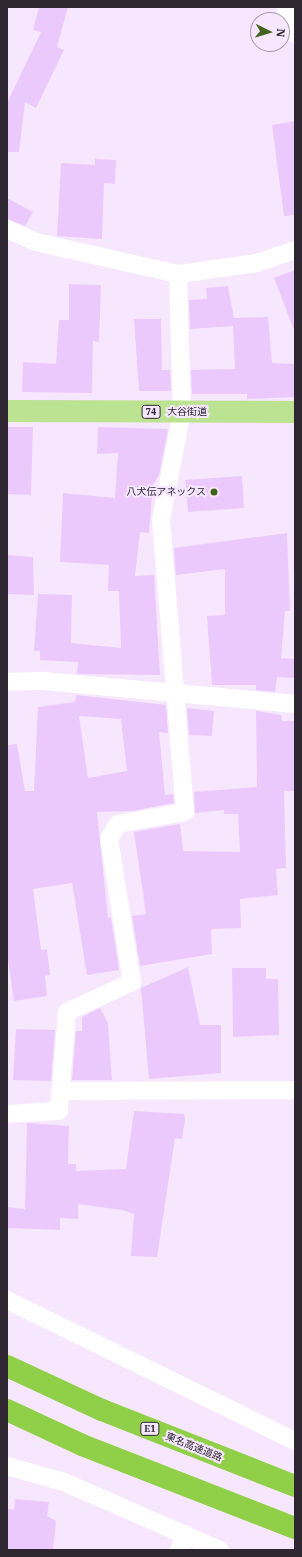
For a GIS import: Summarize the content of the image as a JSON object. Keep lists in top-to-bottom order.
{
  "streets": {
    "highway": ["E1", "東名高速道路"],
    "main road": ["74", "大谷街道"]
  },
  "places": ["八犬伝アネックス"],
  "north": "right"
}
